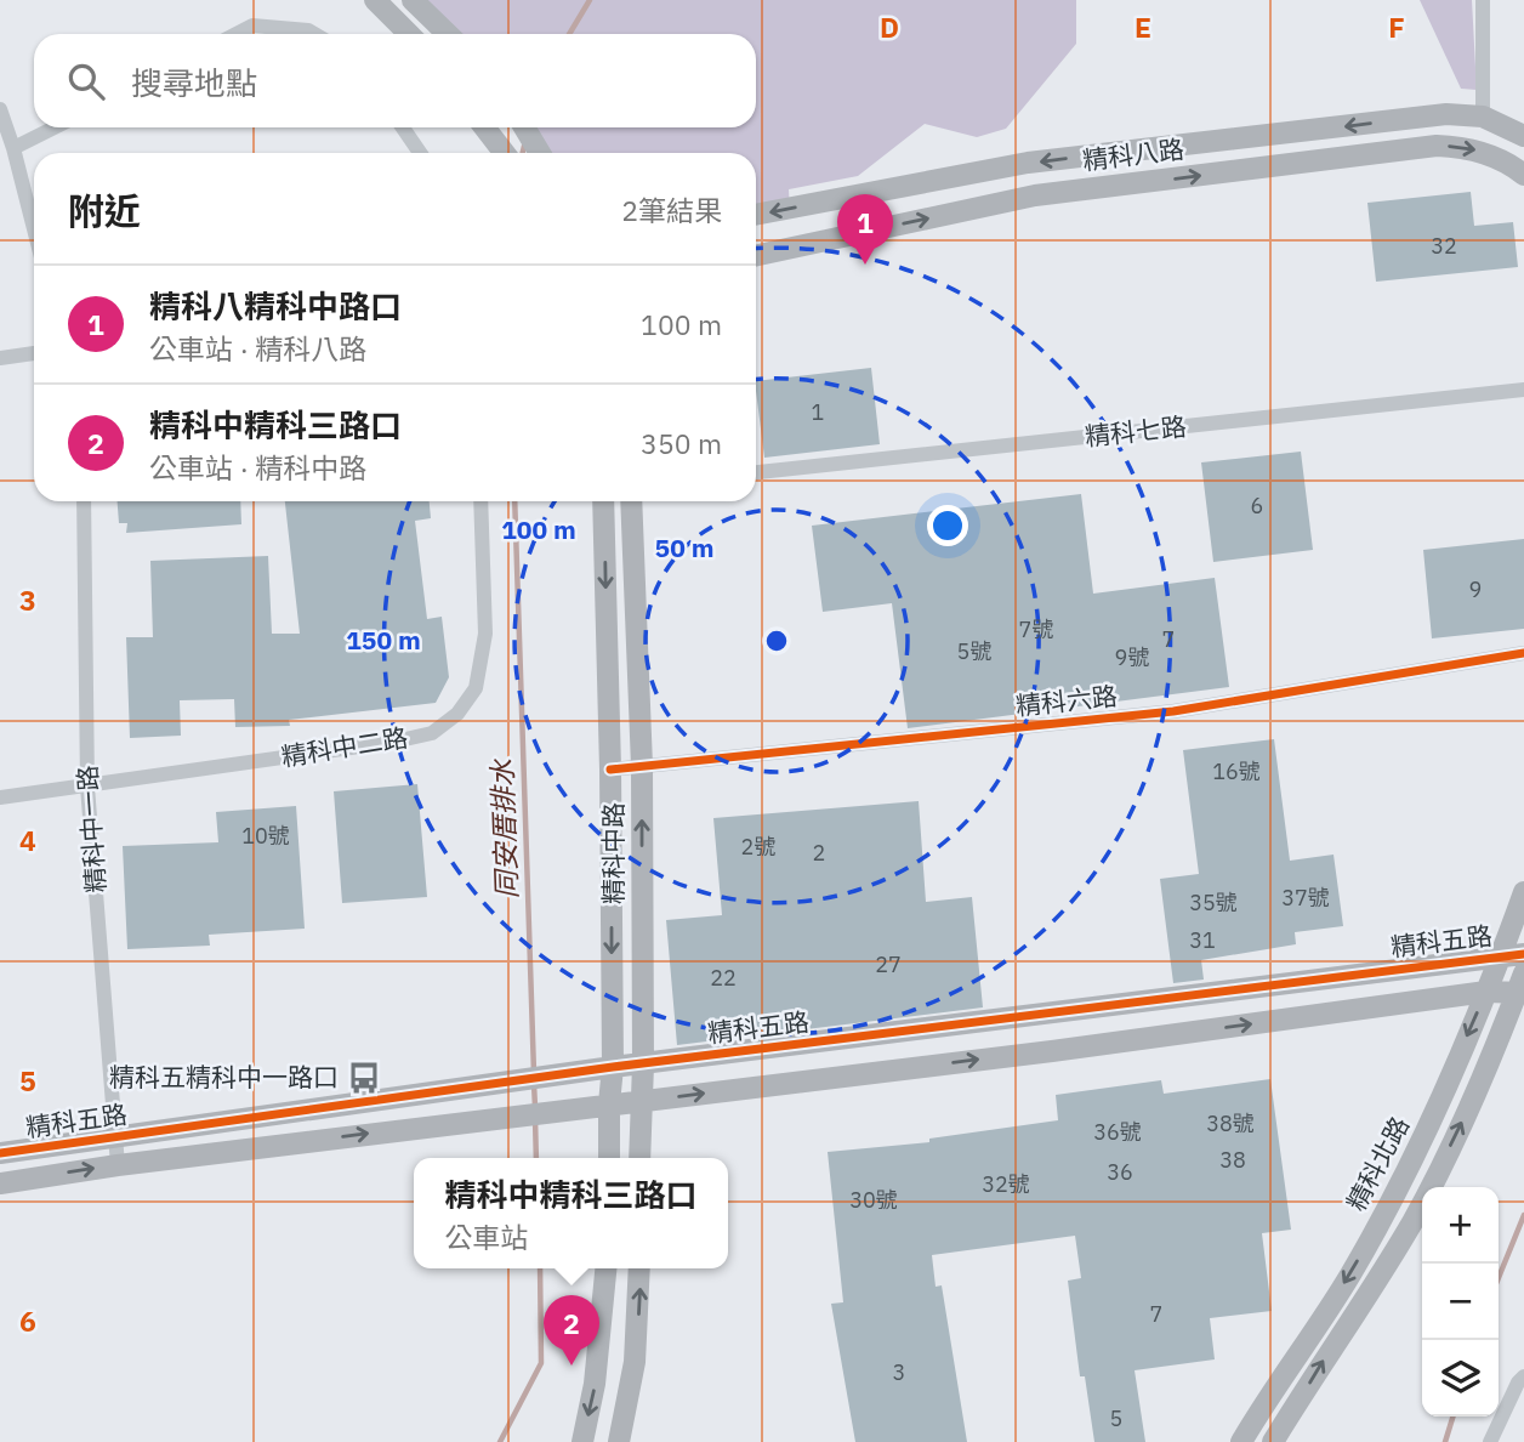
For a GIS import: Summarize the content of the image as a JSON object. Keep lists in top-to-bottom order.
{
  "streets": {
    "street": [
      "精科八路",
      "精科七路",
      "精科六路",
      "精科中二路",
      "精科中一路",
      "精科中路",
      "精科五路",
      "精科北路"
    ]
  },
  "crossings": [
    ["精科六路", "精科中路"],
    ["精科中二路", "精科中一路"],
    ["精科中一路", "精科五路"],
    ["精科中路", "精科五路"],
    ["精科五路", "精科北路"]
  ],
  "water": ["同安厝排水"],
  "places": {
    "bus stop": ["精科五精科中一路口"]
  },
  "house_numbers": [
    "32",
    "1",
    "6",
    "9",
    "7號",
    "7",
    "5號",
    "9號",
    "16號",
    "10號",
    "2號",
    "2",
    "37號",
    "35號",
    "31",
    "27",
    "22",
    "38號",
    "36號",
    "38",
    "36",
    "32號",
    "30號",
    "7",
    "3",
    "5"
  ],
  "page": {
    "search": "搜尋地點",
    "heading": ["附近", "2筆結果"],
    "pins": ["1", "2"],
    "list": [
      {
        "mark": "1",
        "name": "精科八精科中路口",
        "note": "公車站 · 精科八路",
        "value": "100 m"
      },
      {
        "mark": "2",
        "name": "精科中精科三路口",
        "note": "公車站 · 精科中路",
        "value": "350 m"
      }
    ],
    "popup": ["精科中精科三路口", "公車站"],
    "map_buttons": ["+", "−"]
  },
  "grid": {
    "columns": ["D", "E", "F"],
    "rows": [
      "3",
      "4",
      "5",
      "6"
    ]
  },
  "rings": ["100 m", "50 m", "150 m"]
}
